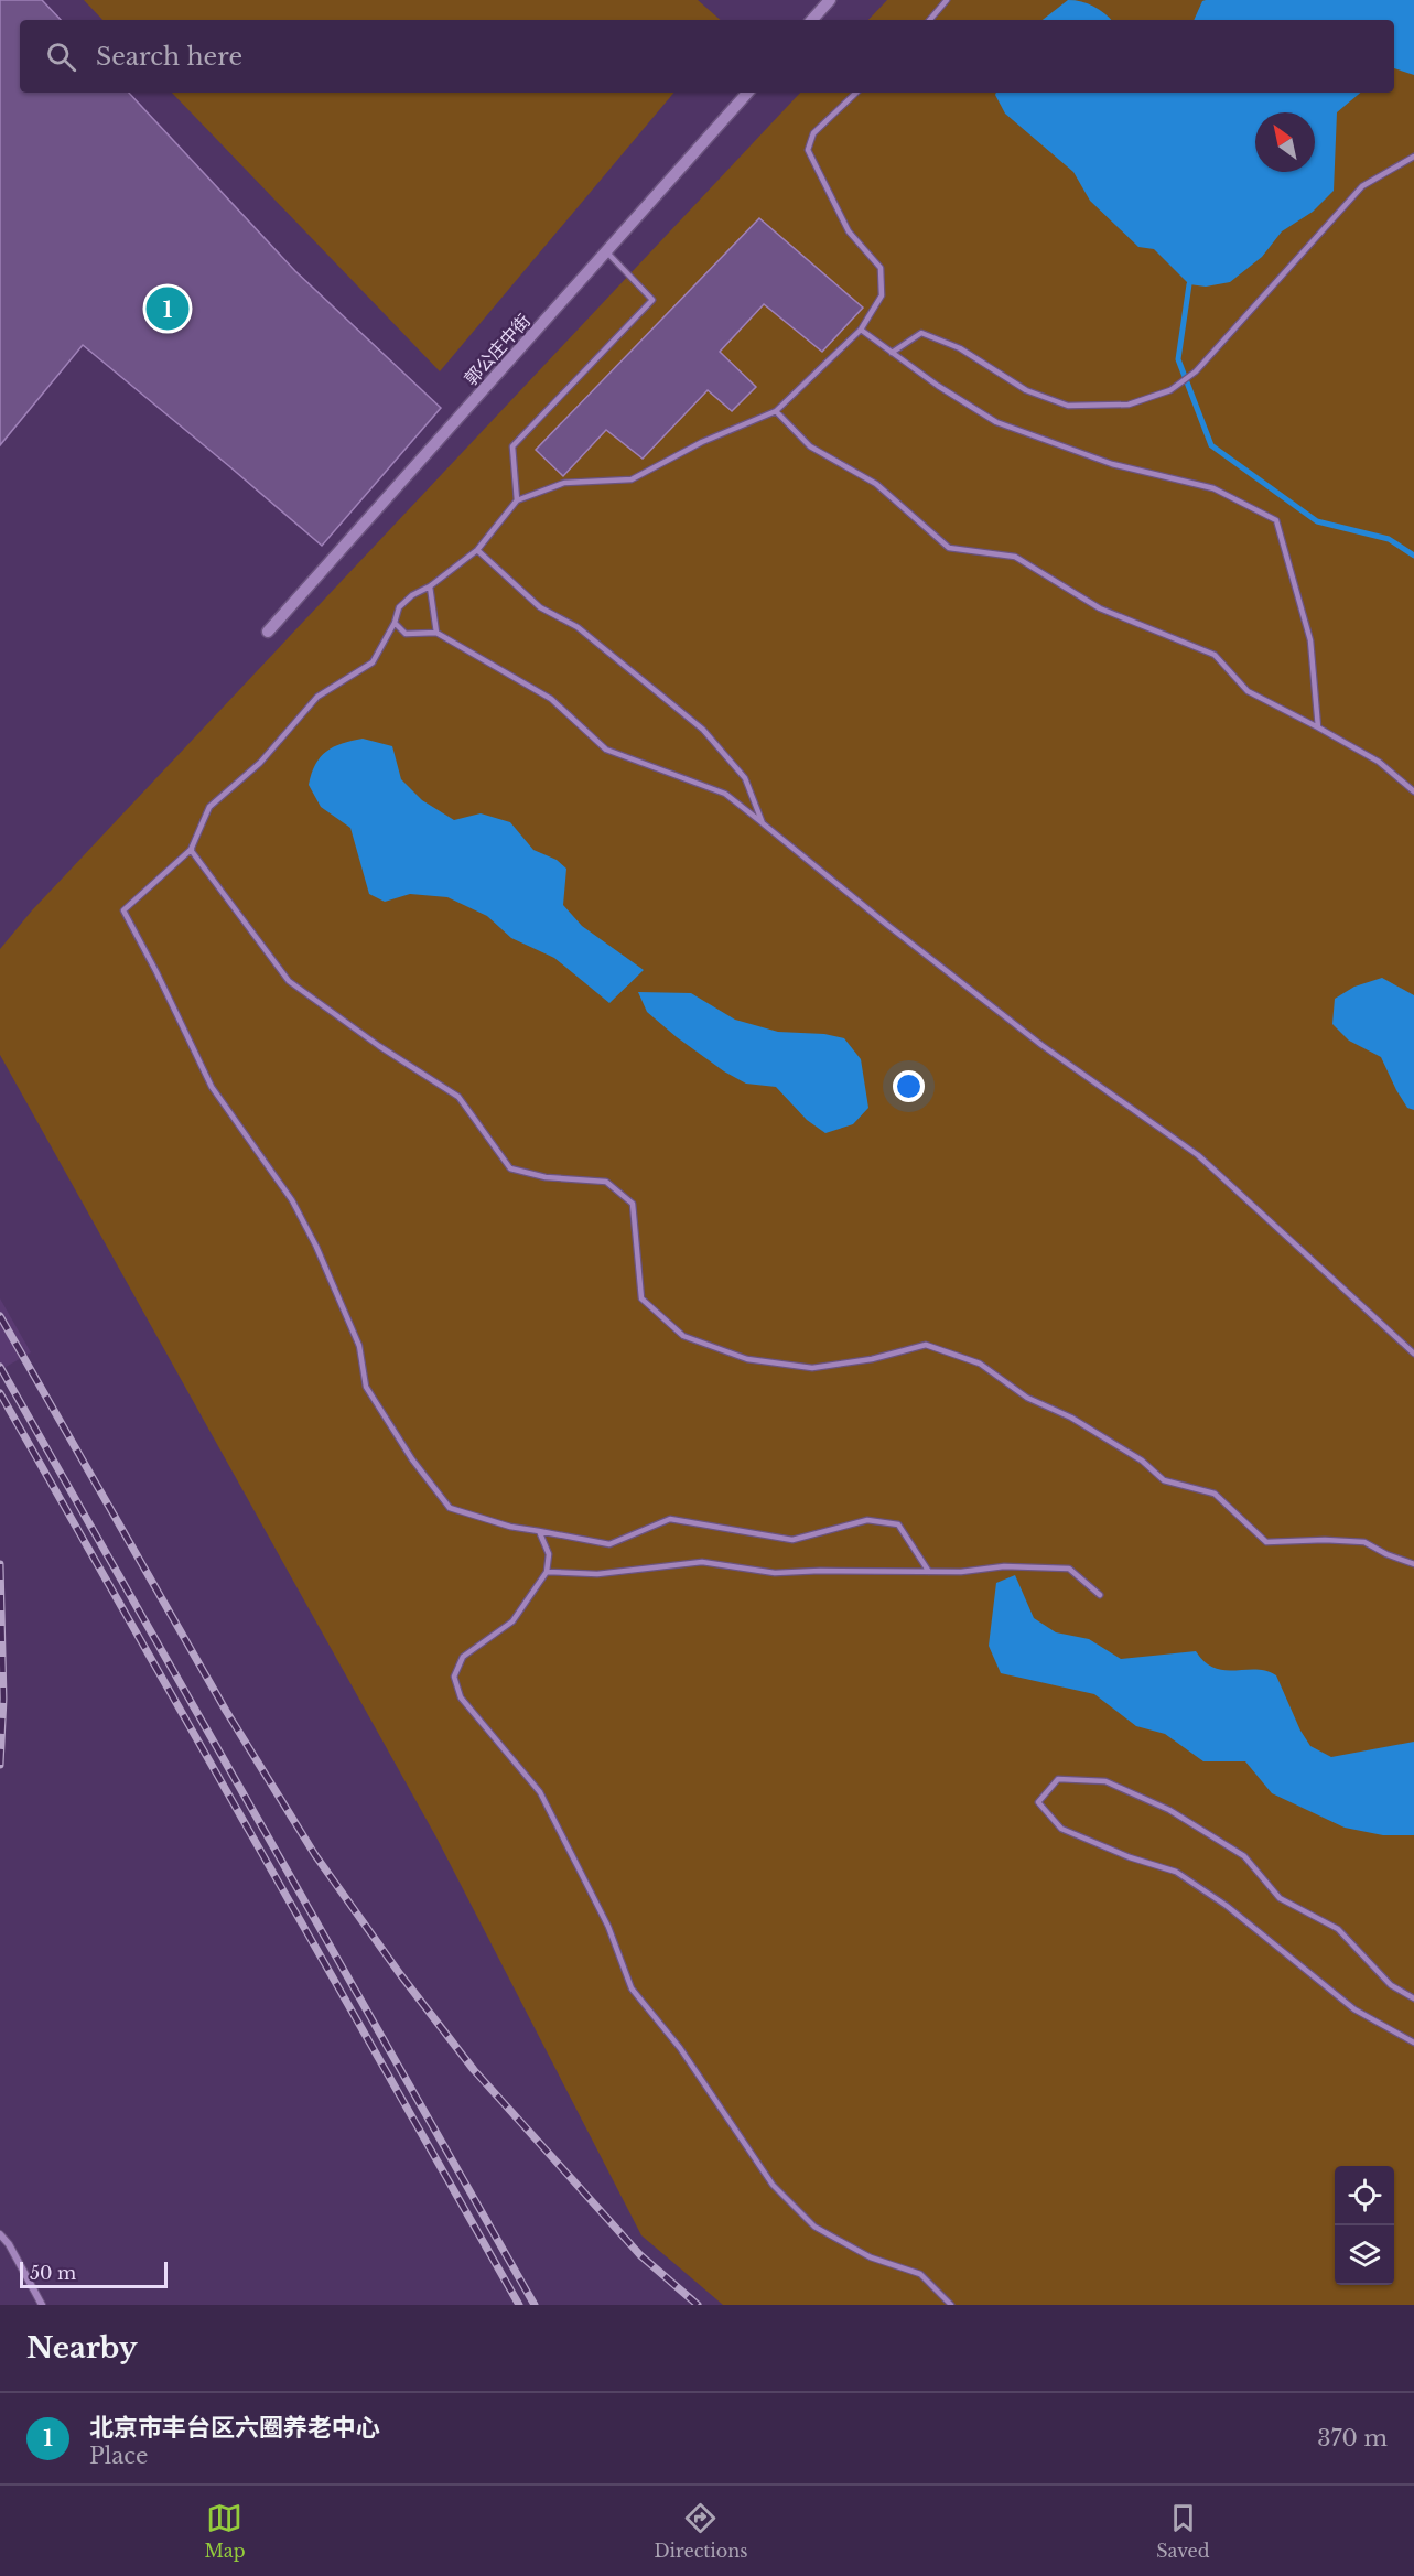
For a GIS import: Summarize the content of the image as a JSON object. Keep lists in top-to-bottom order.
{
  "streets": {
    "street": ["郭公庄中街"]
  },
  "scale_bar": "50 m",
  "north": "top left",
  "page": {
    "search": "Search here",
    "pins": "1",
    "scale": "50 m",
    "heading": "Nearby",
    "list": [
      {
        "mark": "1",
        "name": "北京市丰台区六圈养老中心",
        "note": "Place",
        "value": "370 m"
      }
    ],
    "nav": ["Map", "Directions", "Saved"]
  }
}
